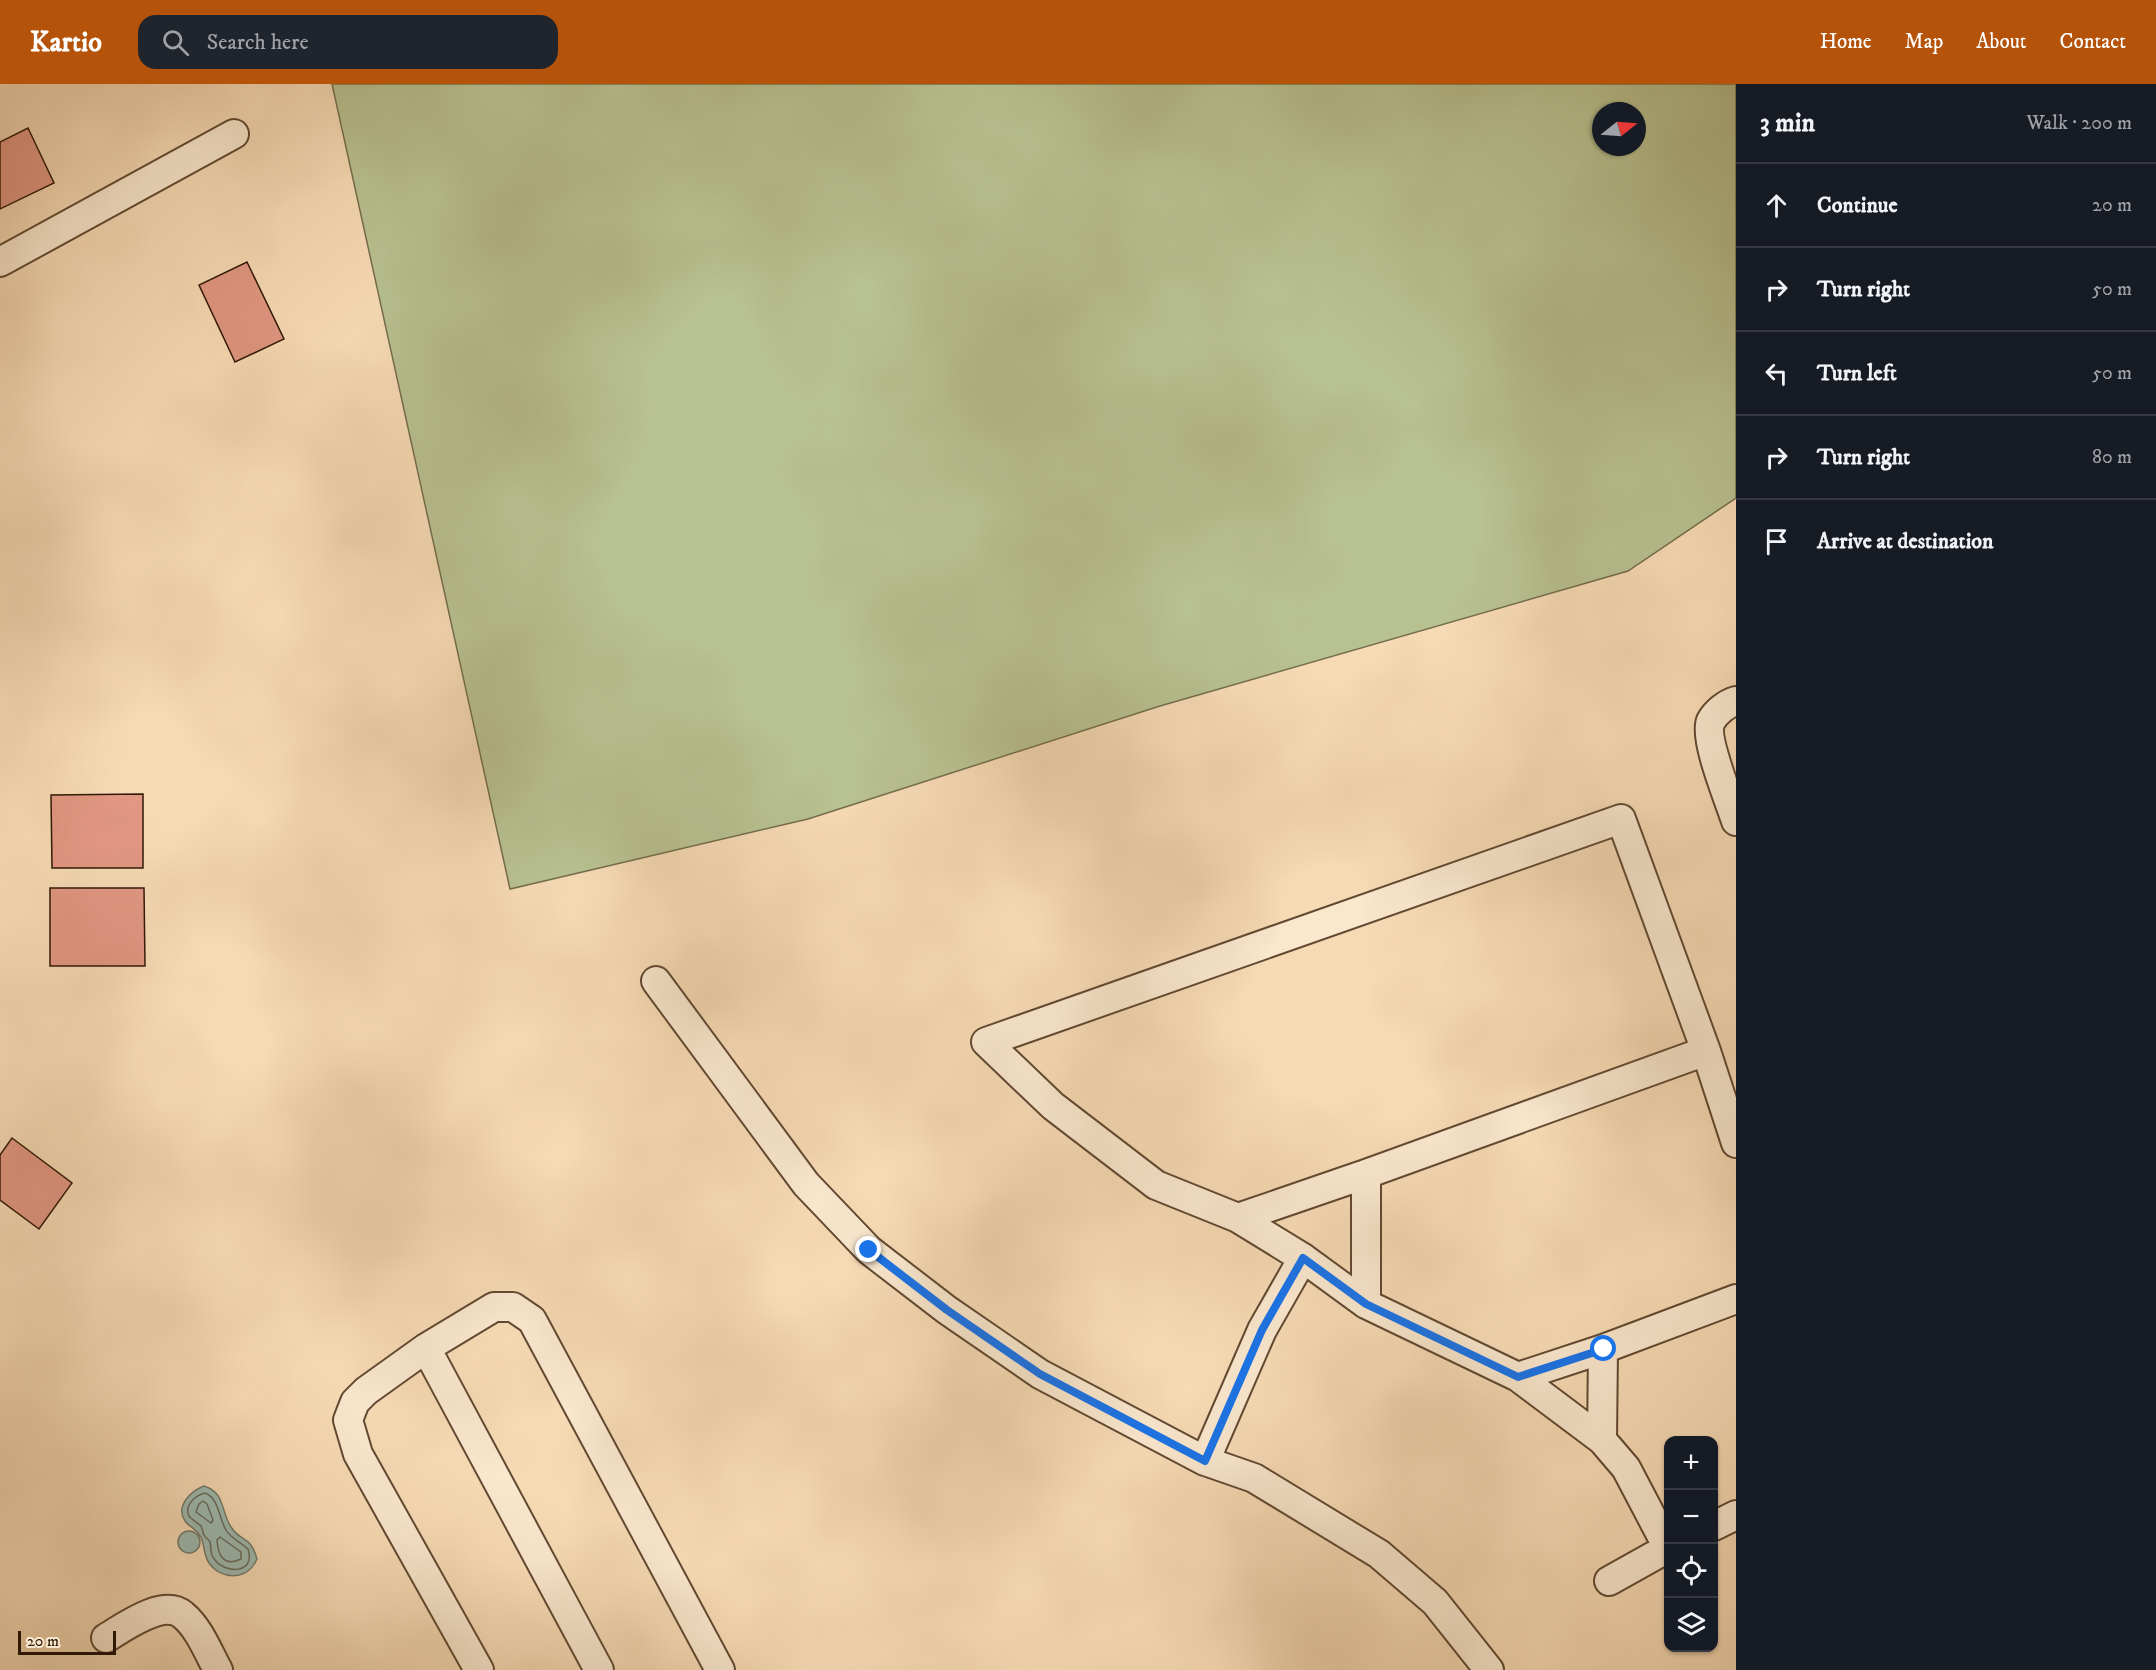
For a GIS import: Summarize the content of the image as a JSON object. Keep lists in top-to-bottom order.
{
  "scale_bar": "20 m",
  "north": "right",
  "page": {
    "header": "Kartio",
    "search": "Search here",
    "nav": [
      "Home",
      "Map",
      "About",
      "Contact"
    ],
    "heading": ["3 min", "Walk · 200 m"],
    "list": [
      ["Continue", "20 m"],
      ["Turn right", "50 m"],
      ["Turn left", "50 m"],
      ["Turn right", "80 m"],
      "Arrive at destination"
    ],
    "map_buttons": ["+", "−"],
    "scale": "20 m"
  }
}
